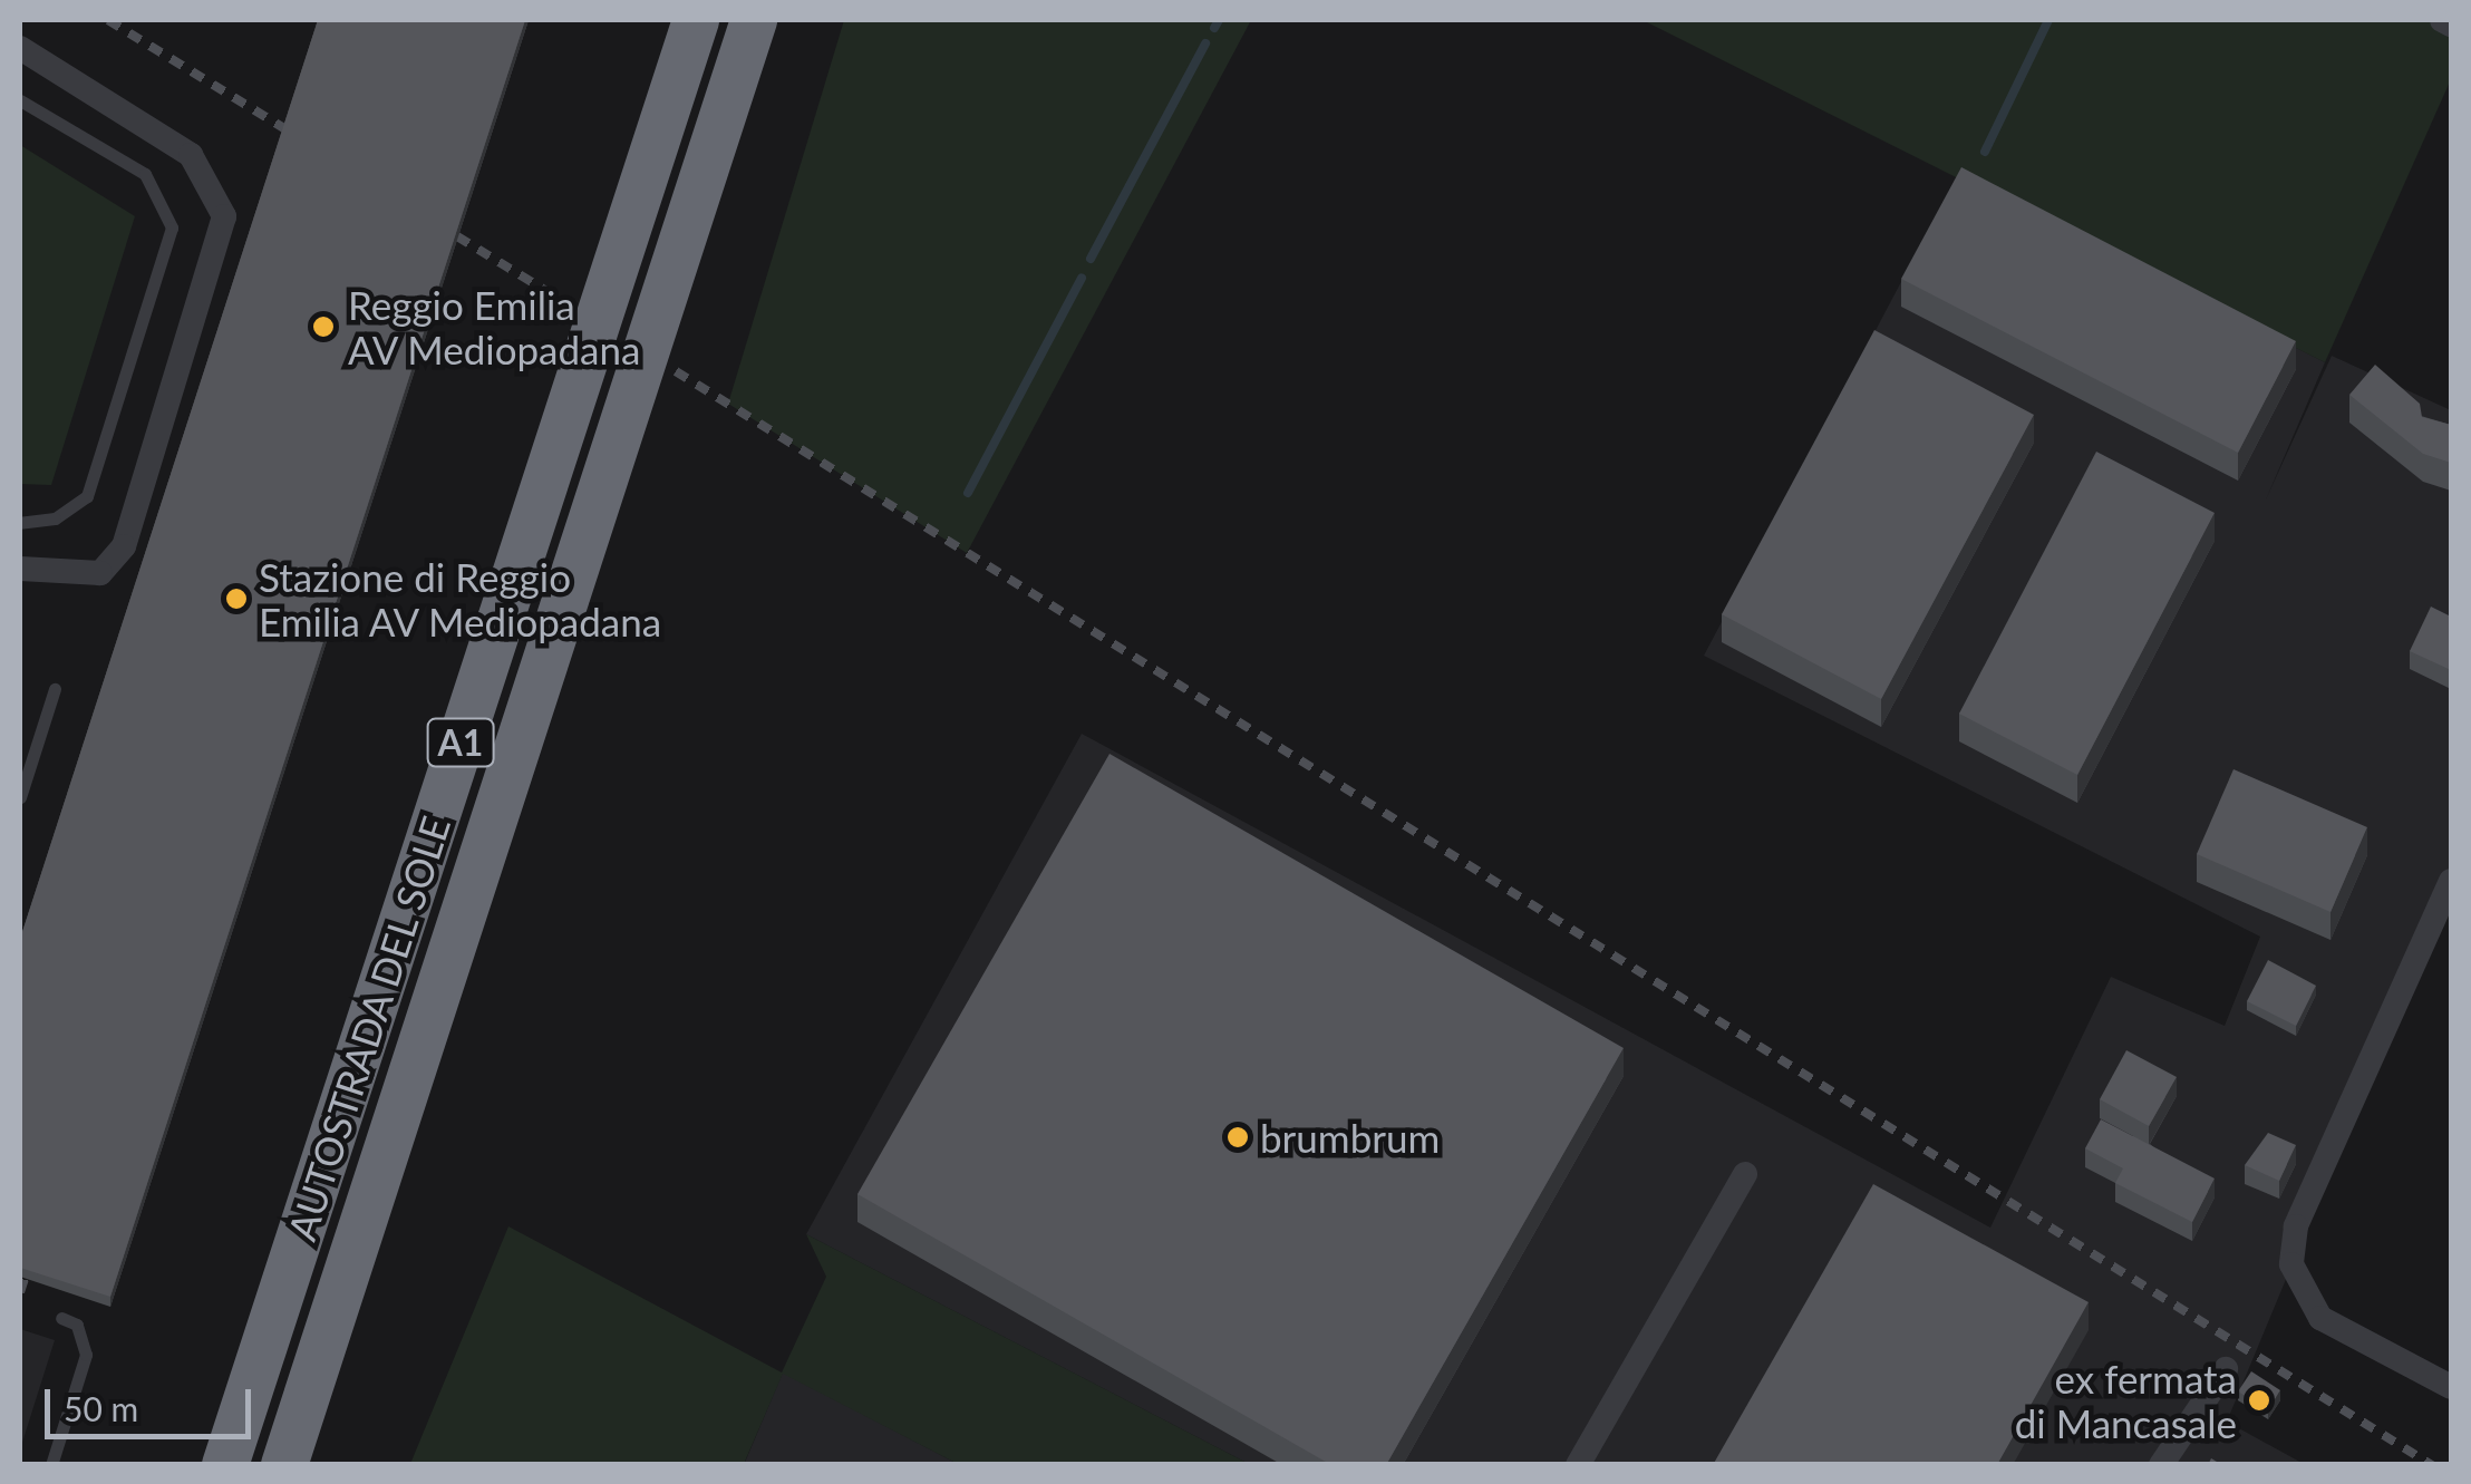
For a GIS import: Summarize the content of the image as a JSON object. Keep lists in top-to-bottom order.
{
  "streets": {
    "highway": ["A1", "AUTOSTRADA DEL SOLE"]
  },
  "places": [
    "Reggio Emilia AV Mediopadana",
    "Stazione di Reggio Emilia AV Mediopadana",
    "brumbrum",
    "ex fermata di Mancasale"
  ],
  "scale_bar": "50 m"
}
